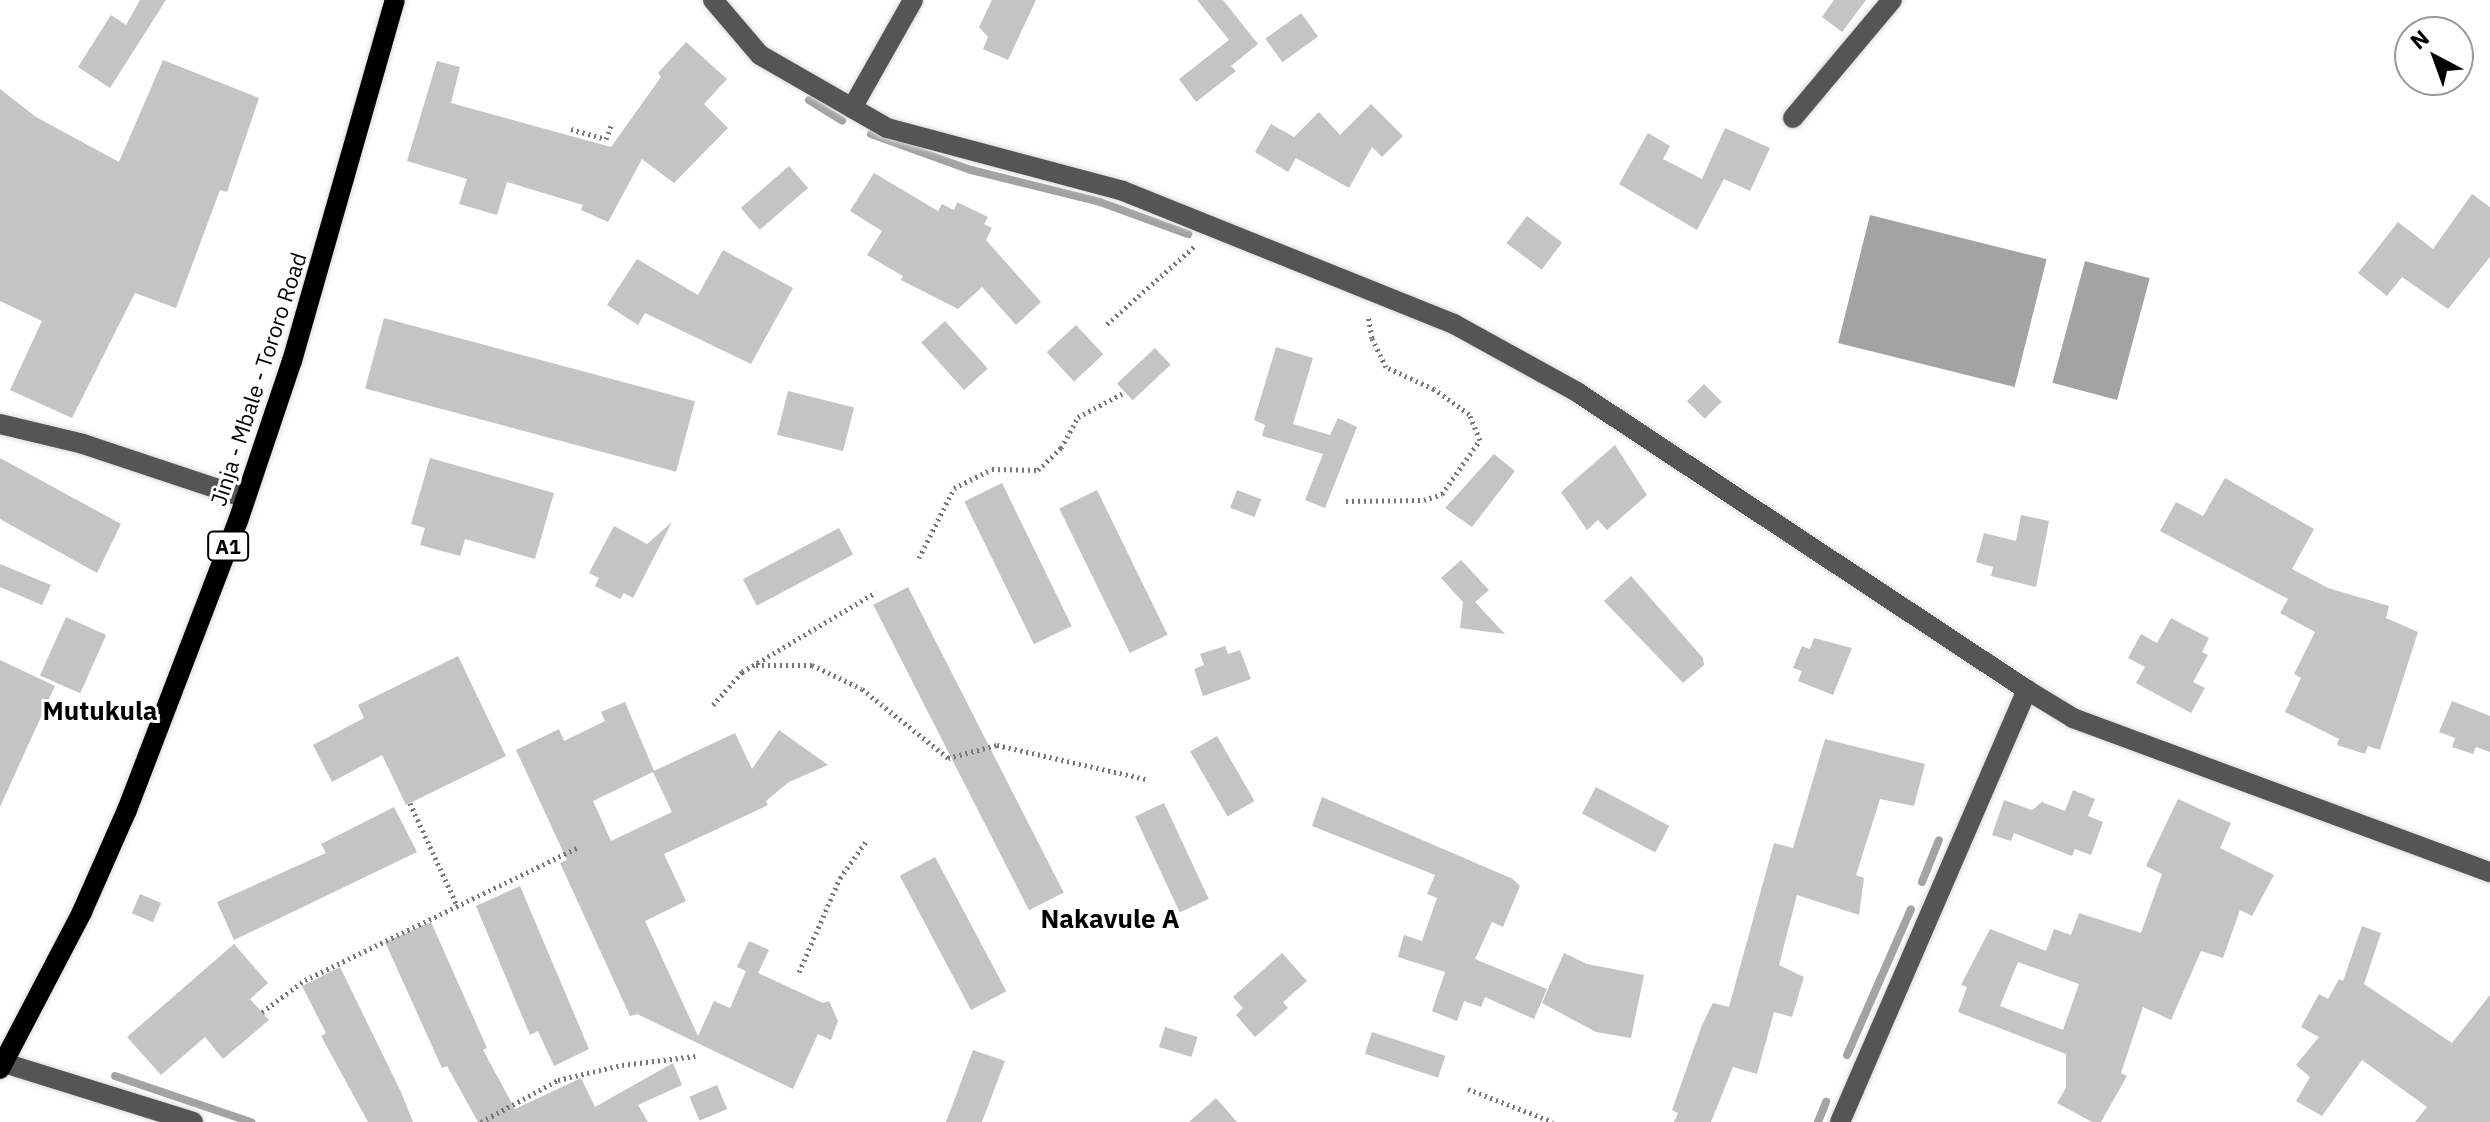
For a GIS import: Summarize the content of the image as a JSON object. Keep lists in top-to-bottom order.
{
  "streets": {
    "main road": ["Jinja - Mbale - Tororo Road", "A1"]
  },
  "districts": ["Mutukula", "Nakavule A"],
  "north": "top left"
}
